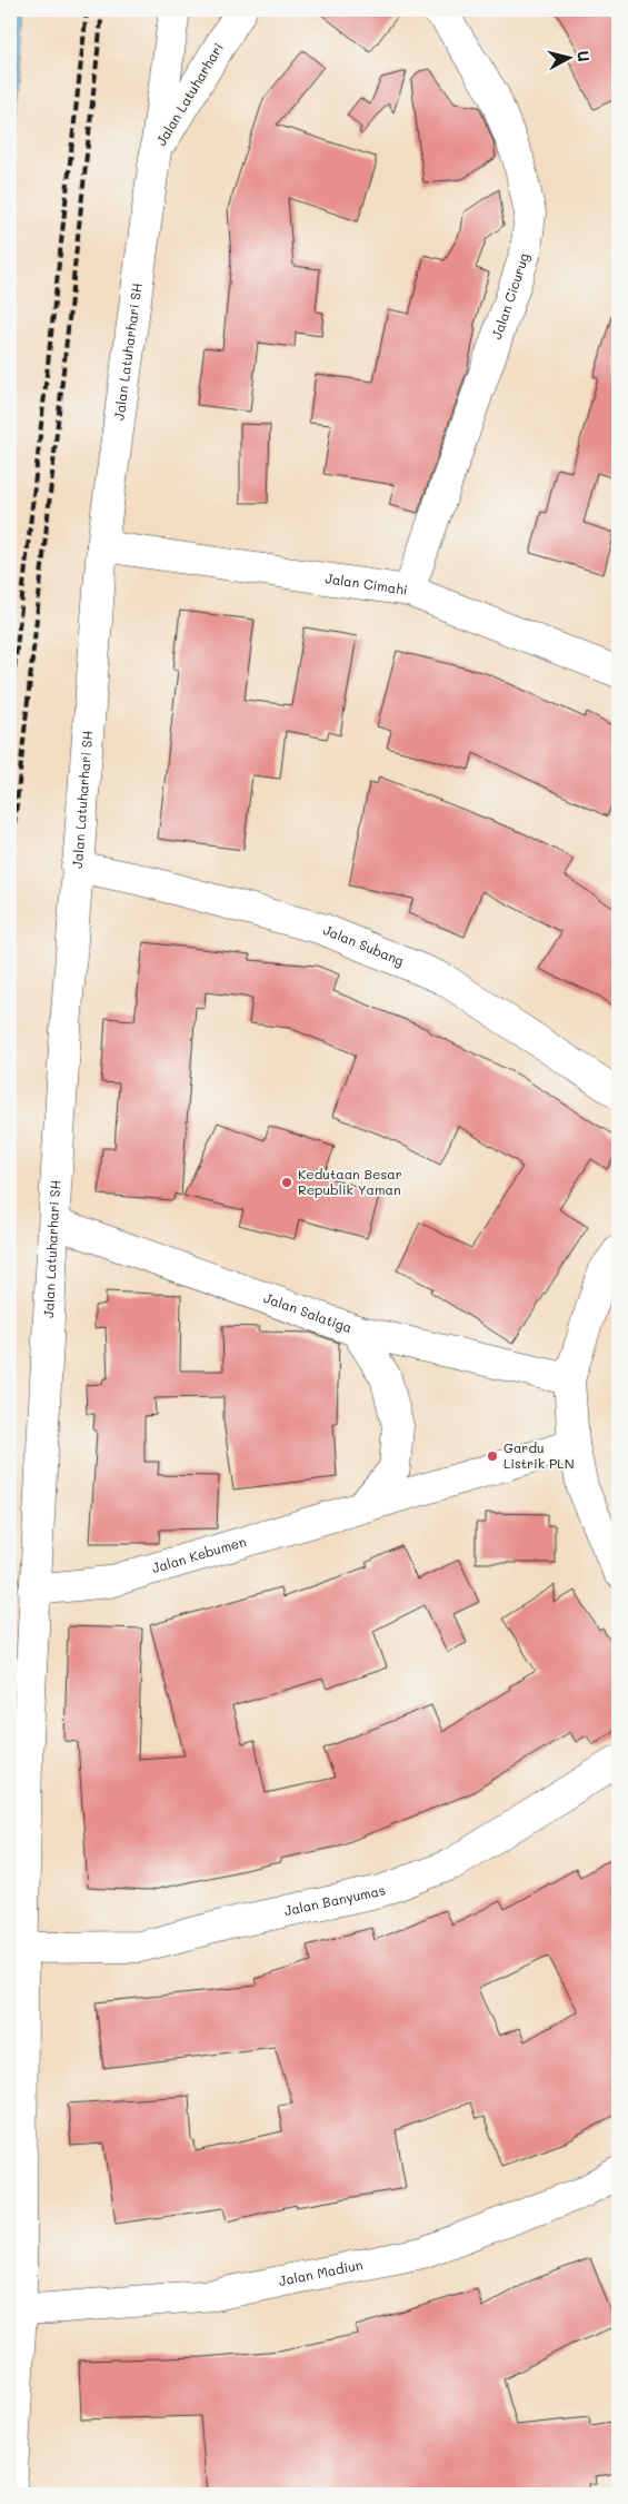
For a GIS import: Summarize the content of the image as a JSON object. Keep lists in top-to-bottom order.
{
  "streets": {
    "street": [
      "Jalan Latuharhari",
      "Jalan Cicurug",
      "Jalan Latuharhari SH",
      "Jalan Cimahi",
      "Jalan Subang",
      "Jalan Salatiga",
      "Jalan Kebumen",
      "Jalan Banyumas",
      "Jalan Madiun"
    ]
  },
  "crossings": [
    ["Jalan Latuharhari", "Jalan Latuharhari SH"],
    ["Jalan Cicurug", "Jalan Cimahi"],
    ["Jalan Latuharhari SH", "Jalan Cimahi"],
    ["Jalan Latuharhari SH", "Jalan Subang"],
    ["Jalan Latuharhari SH", "Jalan Salatiga"],
    ["Jalan Latuharhari SH", "Jalan Kebumen"],
    ["Jalan Latuharhari SH", "Jalan Banyumas"],
    ["Jalan Latuharhari SH", "Jalan Madiun"]
  ],
  "places": ["Kedutaan Besar Republik Yaman", "Gardu Listrik PLN"],
  "north": "right"
}
